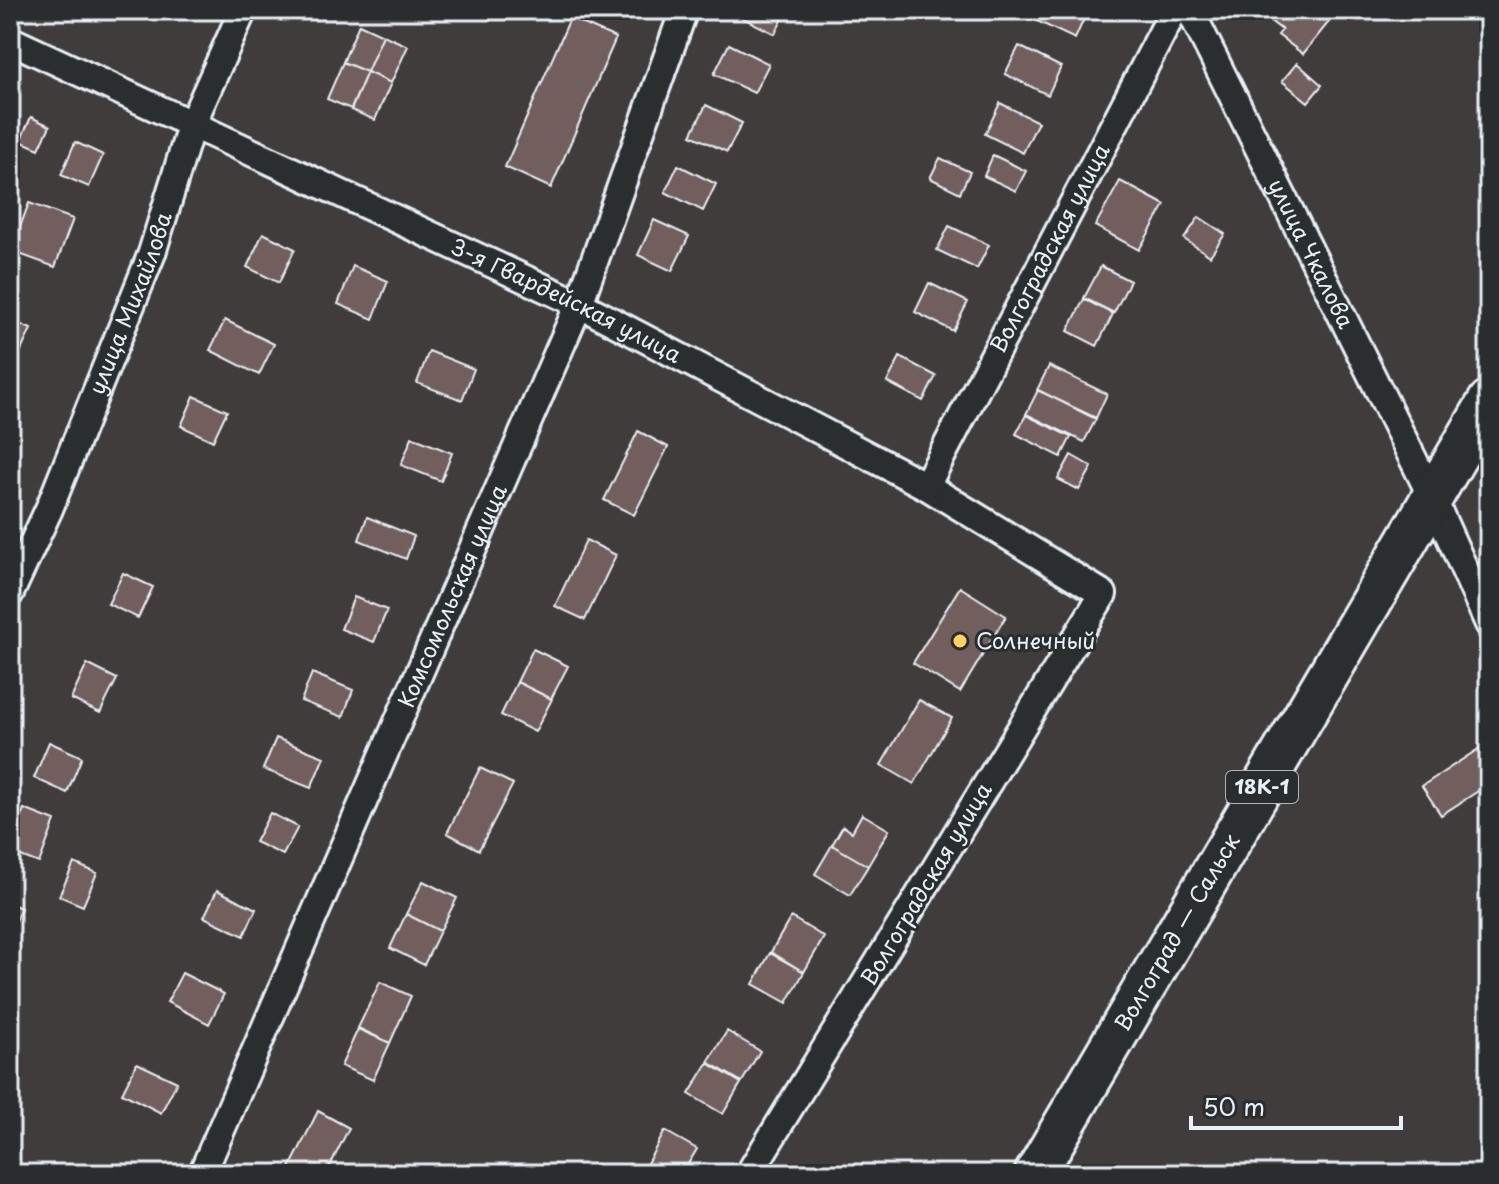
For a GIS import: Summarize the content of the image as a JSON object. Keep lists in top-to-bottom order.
{
  "streets": {
    "main road": ["18К-1", "Волгоград — Сальск"],
    "street": [
      "Волгоградская улица",
      "улица Чкалова",
      "3-я Гвардейская улица",
      "улица Михайлова",
      "Комсомольская улица"
    ]
  },
  "crossings": [
    ["Волгоградская улица", "3-я Гвардейская улица"],
    ["улица Чкалова", "Волгоград — Сальск"],
    ["3-я Гвардейская улица", "улица Михайлова"],
    ["3-я Гвардейская улица", "Комсомольская улица"]
  ],
  "places": ["Солнечный"],
  "scale_bar": "50 m"
}
